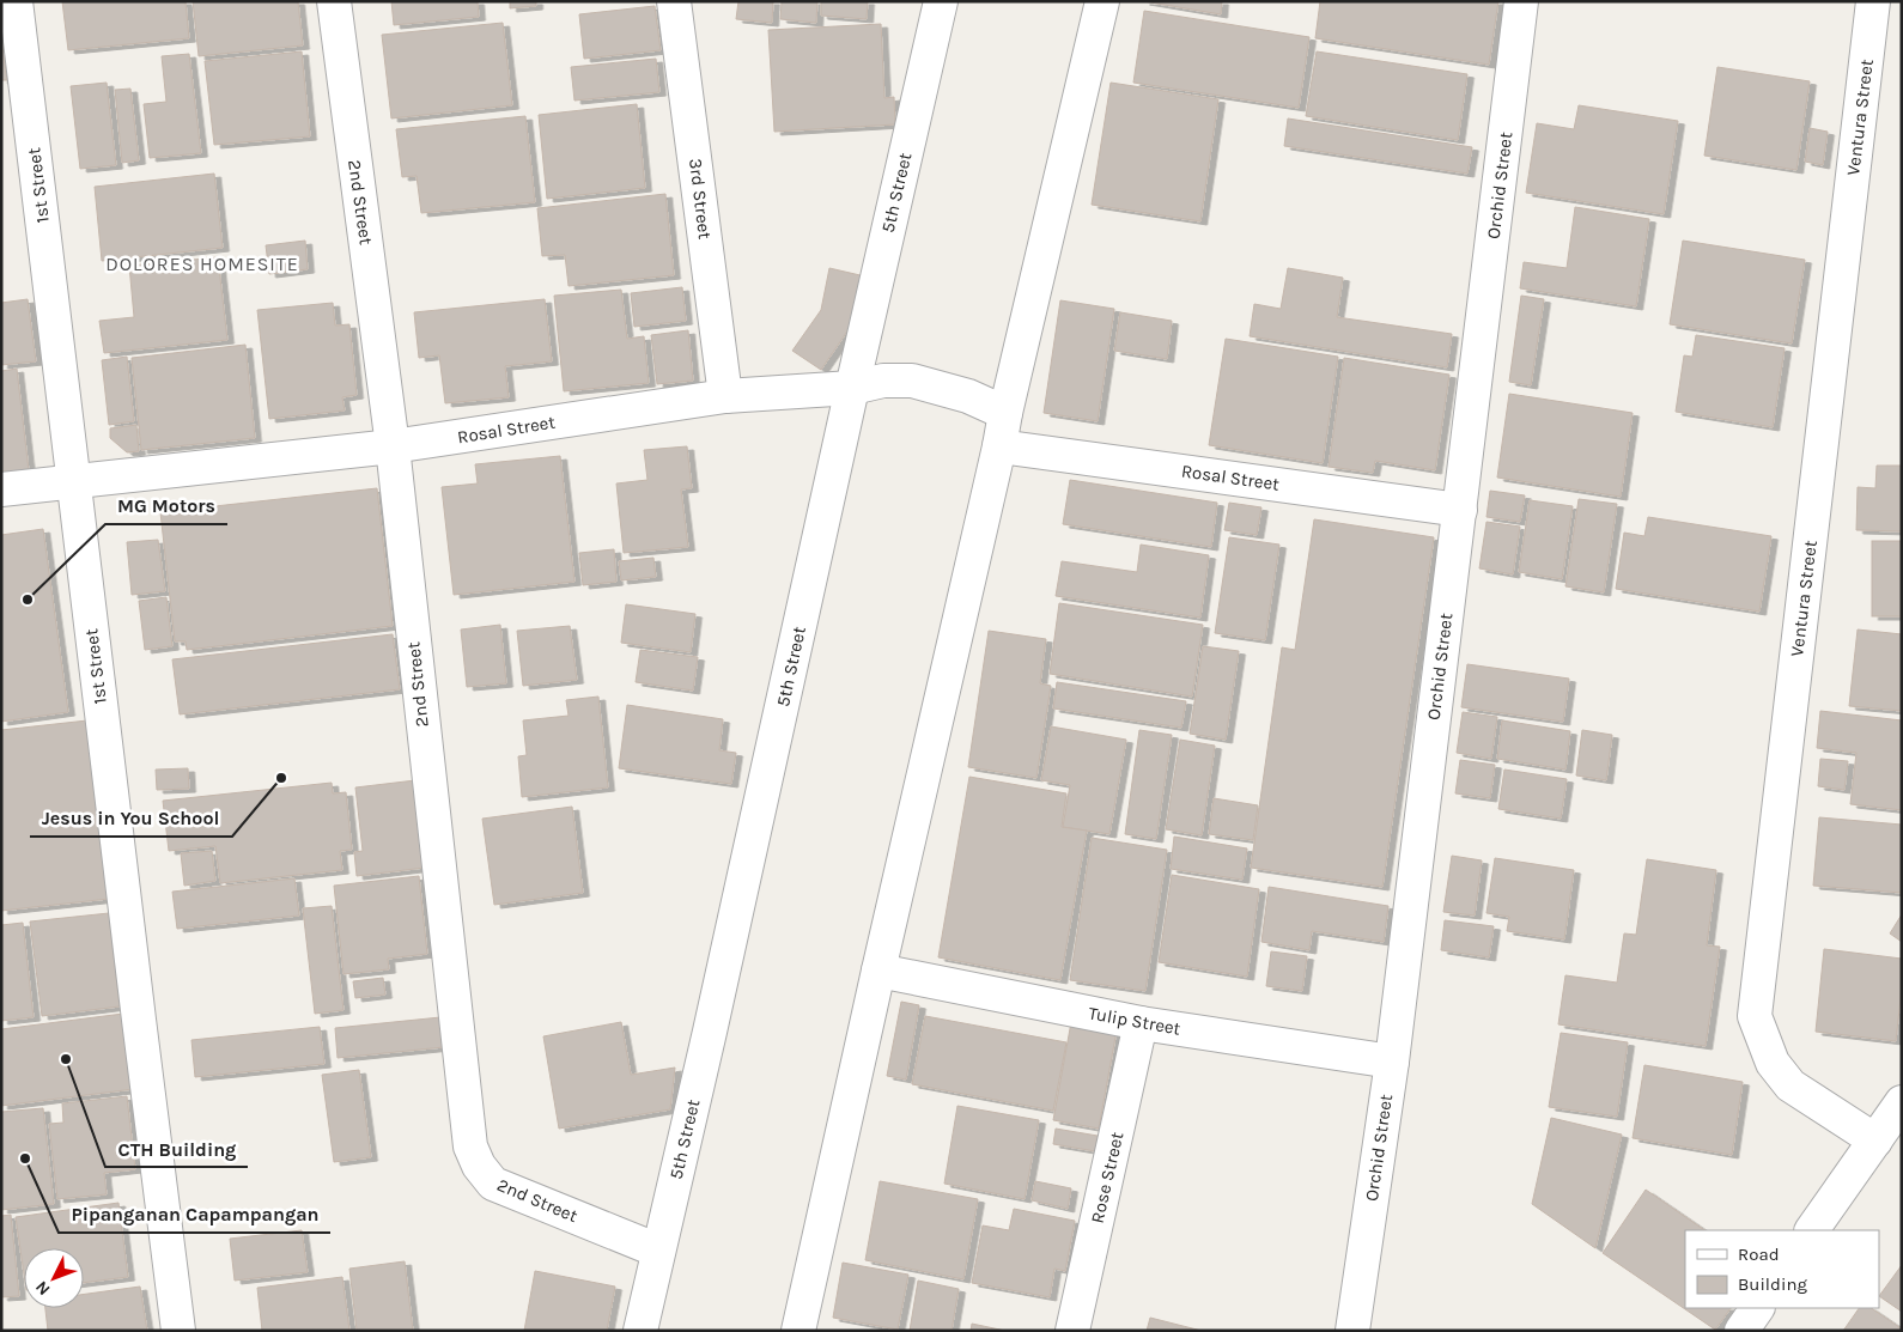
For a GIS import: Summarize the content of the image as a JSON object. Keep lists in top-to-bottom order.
{
  "streets": {
    "street": [
      "Ventura Street",
      "1st Street",
      "Orchid Street",
      "5th Street",
      "3rd Street",
      "2nd Street",
      "Rosal Street",
      "Tulip Street",
      "Rose Street"
    ]
  },
  "crossings": [
    ["1st Street", "Rosal Street"],
    ["Orchid Street", "Rosal Street"],
    ["Orchid Street", "Tulip Street"],
    ["5th Street", "2nd Street"],
    ["5th Street", "Rosal Street"],
    ["3rd Street", "Rosal Street"],
    ["2nd Street", "Rosal Street"],
    ["Tulip Street", "Rose Street"]
  ],
  "districts": ["DOLORES HOMESITE"],
  "places": [
    "MG Motors",
    "Jesus in You School",
    "CTH Building",
    "Pipanganan Capampangan"
  ],
  "legend": ["Road", "Building"],
  "north": "bottom left"
}
